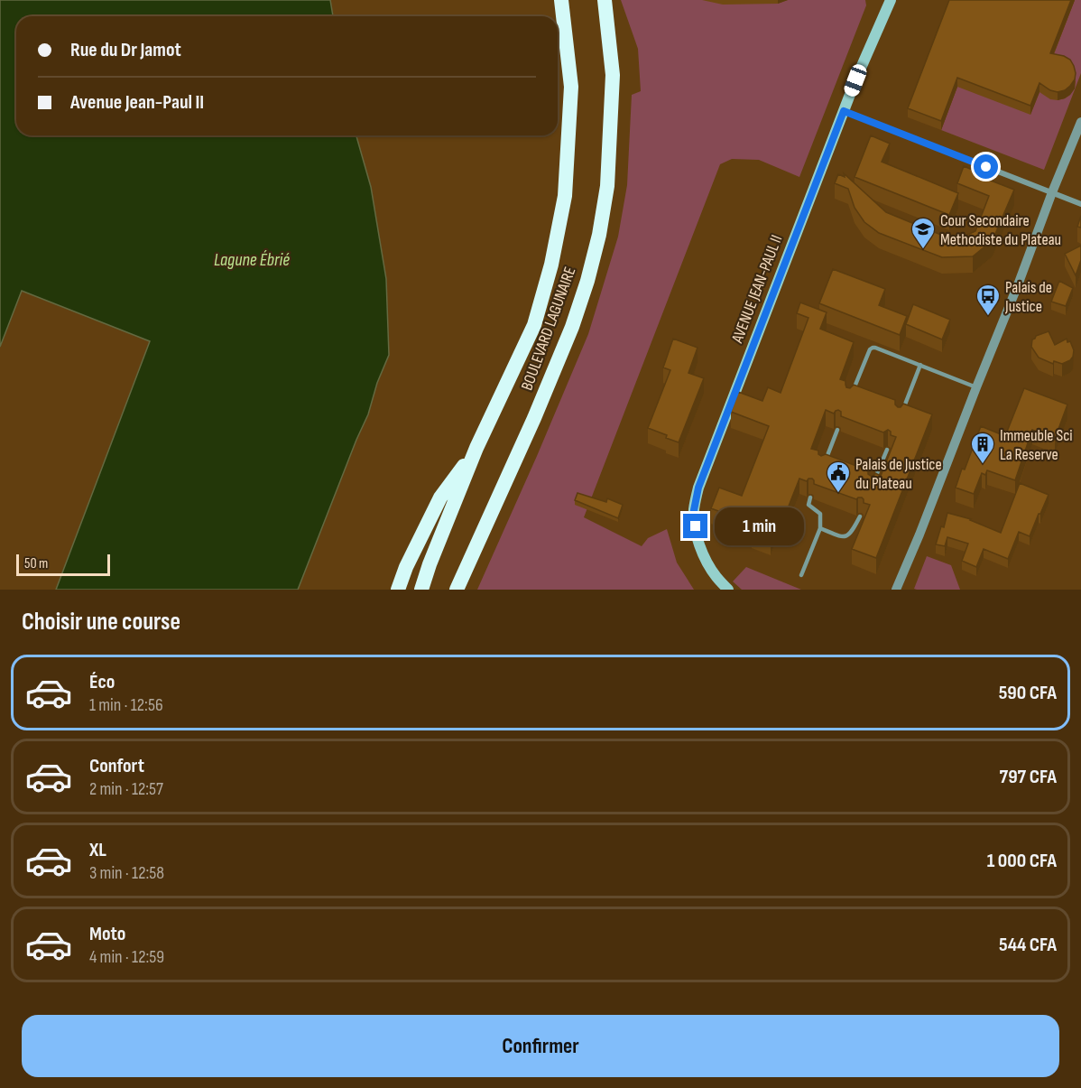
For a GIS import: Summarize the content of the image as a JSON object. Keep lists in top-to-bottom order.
{
  "streets": {
    "highway": ["BOULEVARD LAGUNAIRE"],
    "main road": ["AVENUE JEAN-PAUL II"]
  },
  "water": ["Lagune Ébrié"],
  "places": {
    "school or university": ["Cour Secondaire Methodiste du Plateau"],
    "bus stop": ["Palais de Justice"],
    "building": ["Immeuble Sci La Reserve"],
    "public building": ["Palais de Justice du Plateau"]
  },
  "scale_bar": "50 m",
  "page": {
    "banner": ["Rue du Dr Jamot", "Avenue Jean-Paul II"],
    "bubble": "1 min",
    "scale": "50 m",
    "heading": "Choisir une course",
    "list": [
      {
        "name": "Éco",
        "note": "1 min · 12:56",
        "value": "590 CFA"
      },
      {
        "name": "Confort",
        "note": "2 min · 12:57",
        "value": "797 CFA"
      },
      {
        "name": "XL",
        "note": "3 min · 12:58",
        "value": "1 000 CFA"
      },
      {
        "name": "Moto",
        "note": "4 min · 12:59",
        "value": "544 CFA"
      }
    ],
    "buttons": "Confirmer"
  }
}
